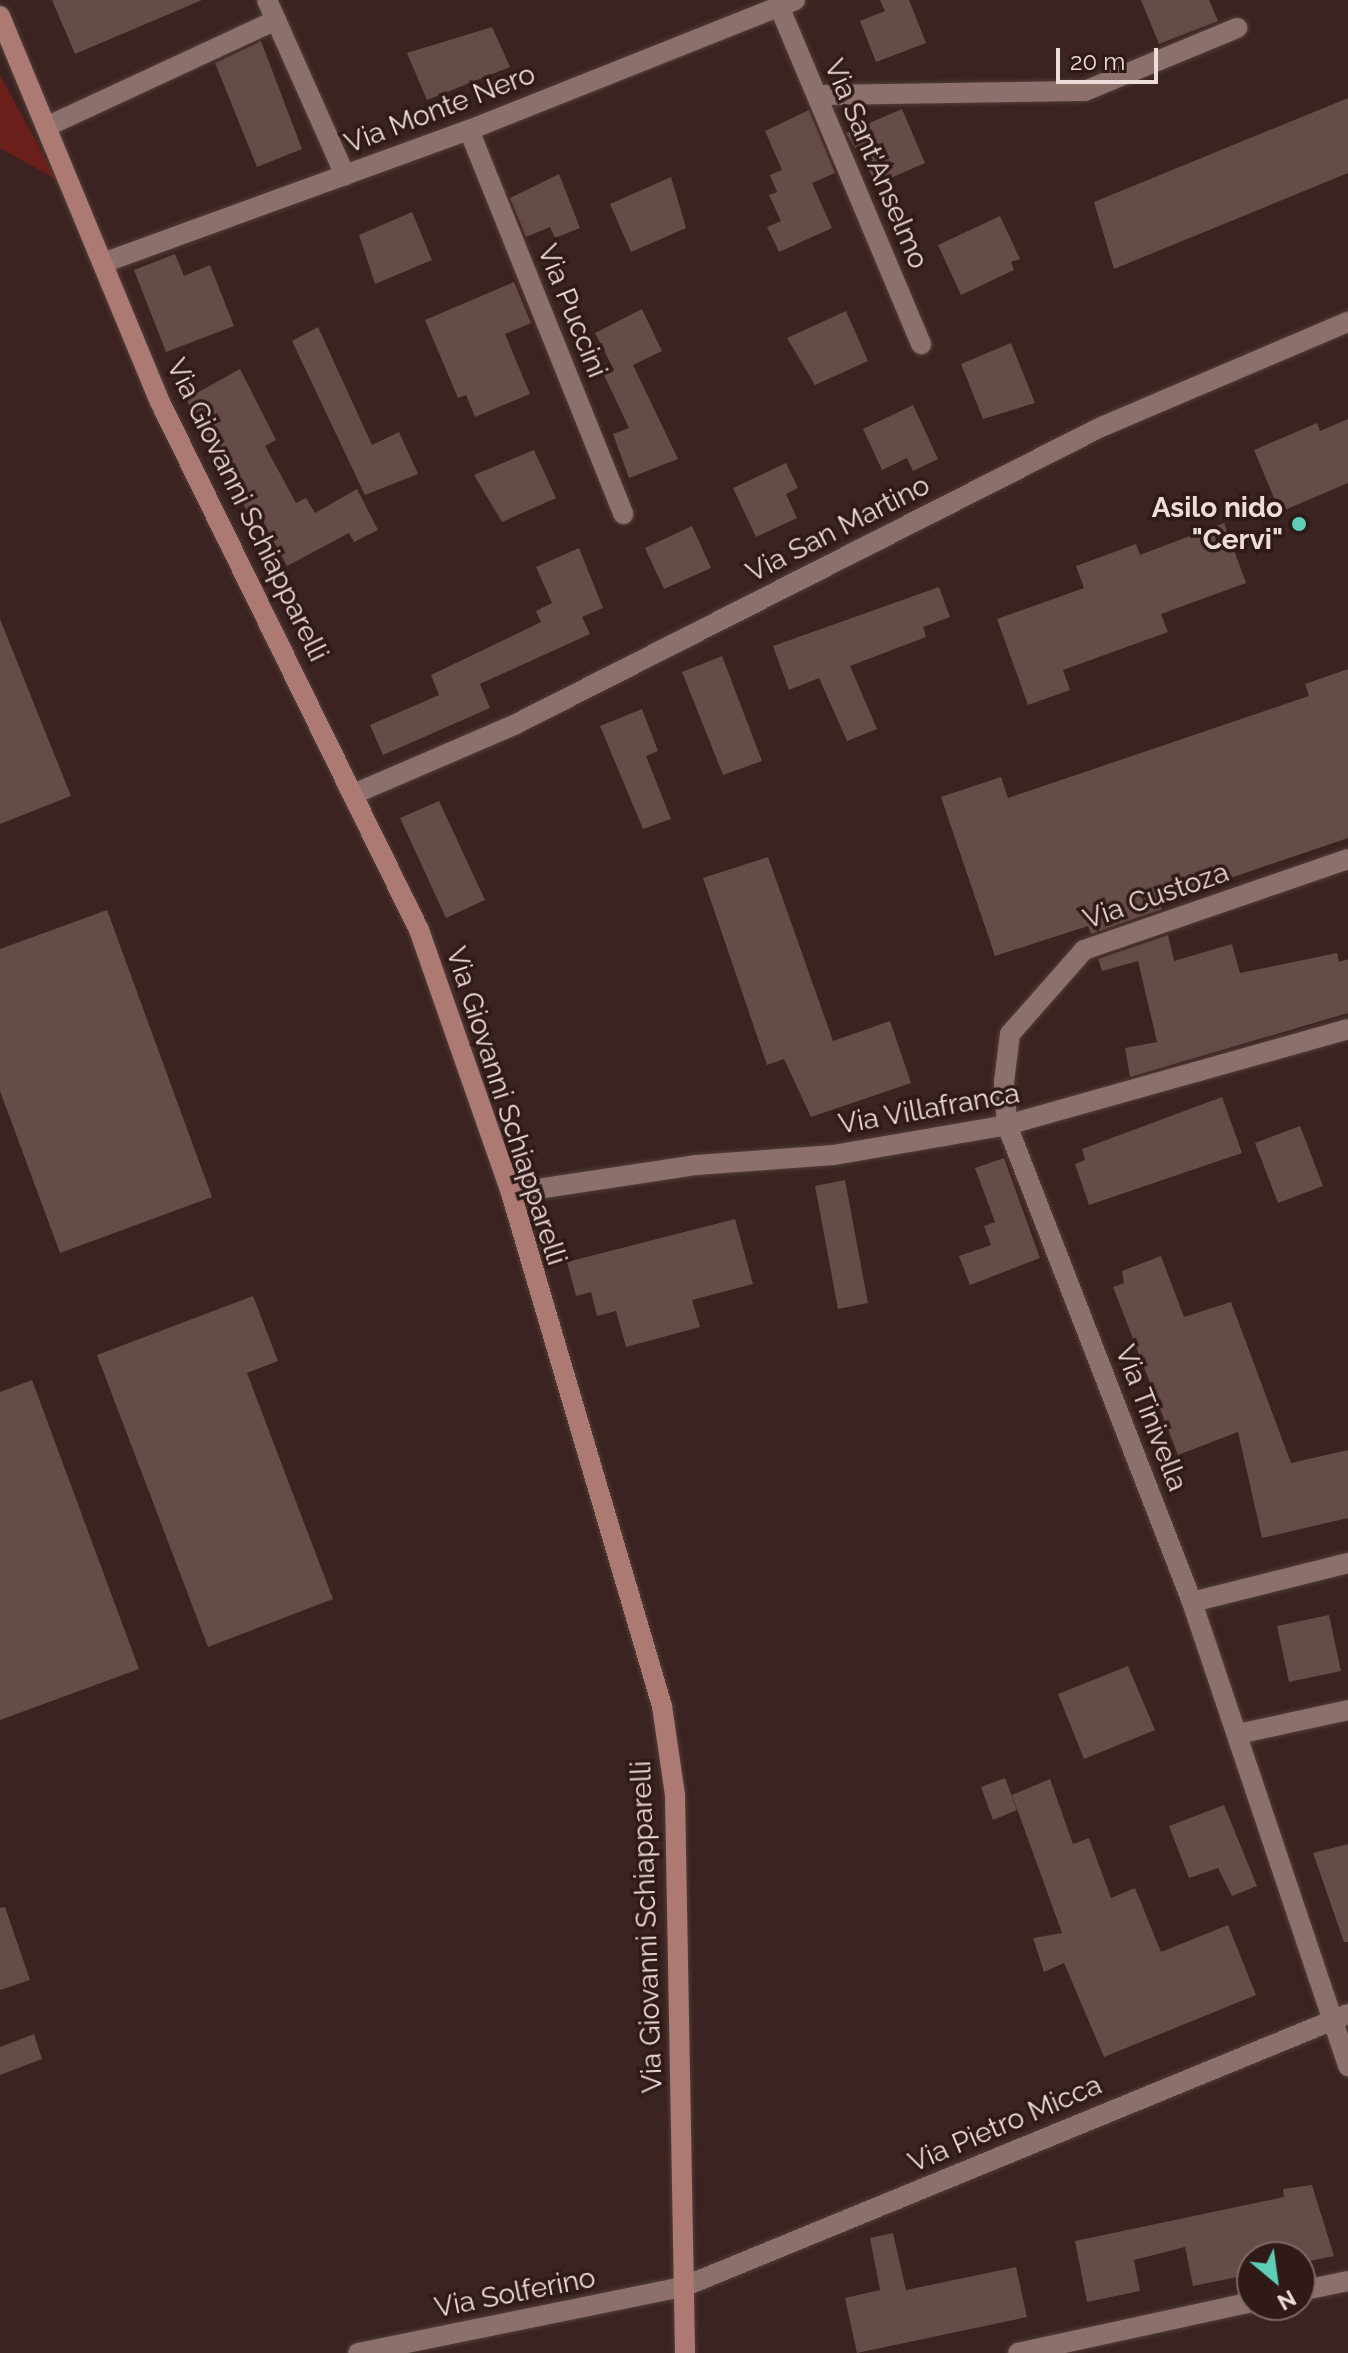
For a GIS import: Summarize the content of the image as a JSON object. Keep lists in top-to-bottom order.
{
  "streets": {
    "street": [
      "Via Monte Nero",
      "Via Sant'Anselmo",
      "Via Puccini",
      "Via Giovanni Schiapparelli",
      "Via San Martino",
      "Via Custoza",
      "Via Villafranca",
      "Via Tinivella",
      "Via Pietro Micca",
      "Via Solferino"
    ]
  },
  "crossings": [
    ["Via Monte Nero", "Via Sant'Anselmo"],
    ["Via Monte Nero", "Via Puccini"],
    ["Via Monte Nero", "Via Giovanni Schiapparelli"],
    ["Via Giovanni Schiapparelli", "Via San Martino"],
    ["Via Giovanni Schiapparelli", "Via Villafranca"],
    ["Via Giovanni Schiapparelli", "Via Pietro Micca"],
    ["Via Giovanni Schiapparelli", "Via Solferino"],
    ["Via Custoza", "Via Villafranca"],
    ["Via Custoza", "Via Tinivella"],
    ["Via Villafranca", "Via Tinivella"],
    ["Via Tinivella", "Via Pietro Micca"],
    ["Via Pietro Micca", "Via Solferino"]
  ],
  "places": ["Asilo nido \"Cervi\""],
  "scale_bar": "20 m",
  "north": "bottom right"
}
